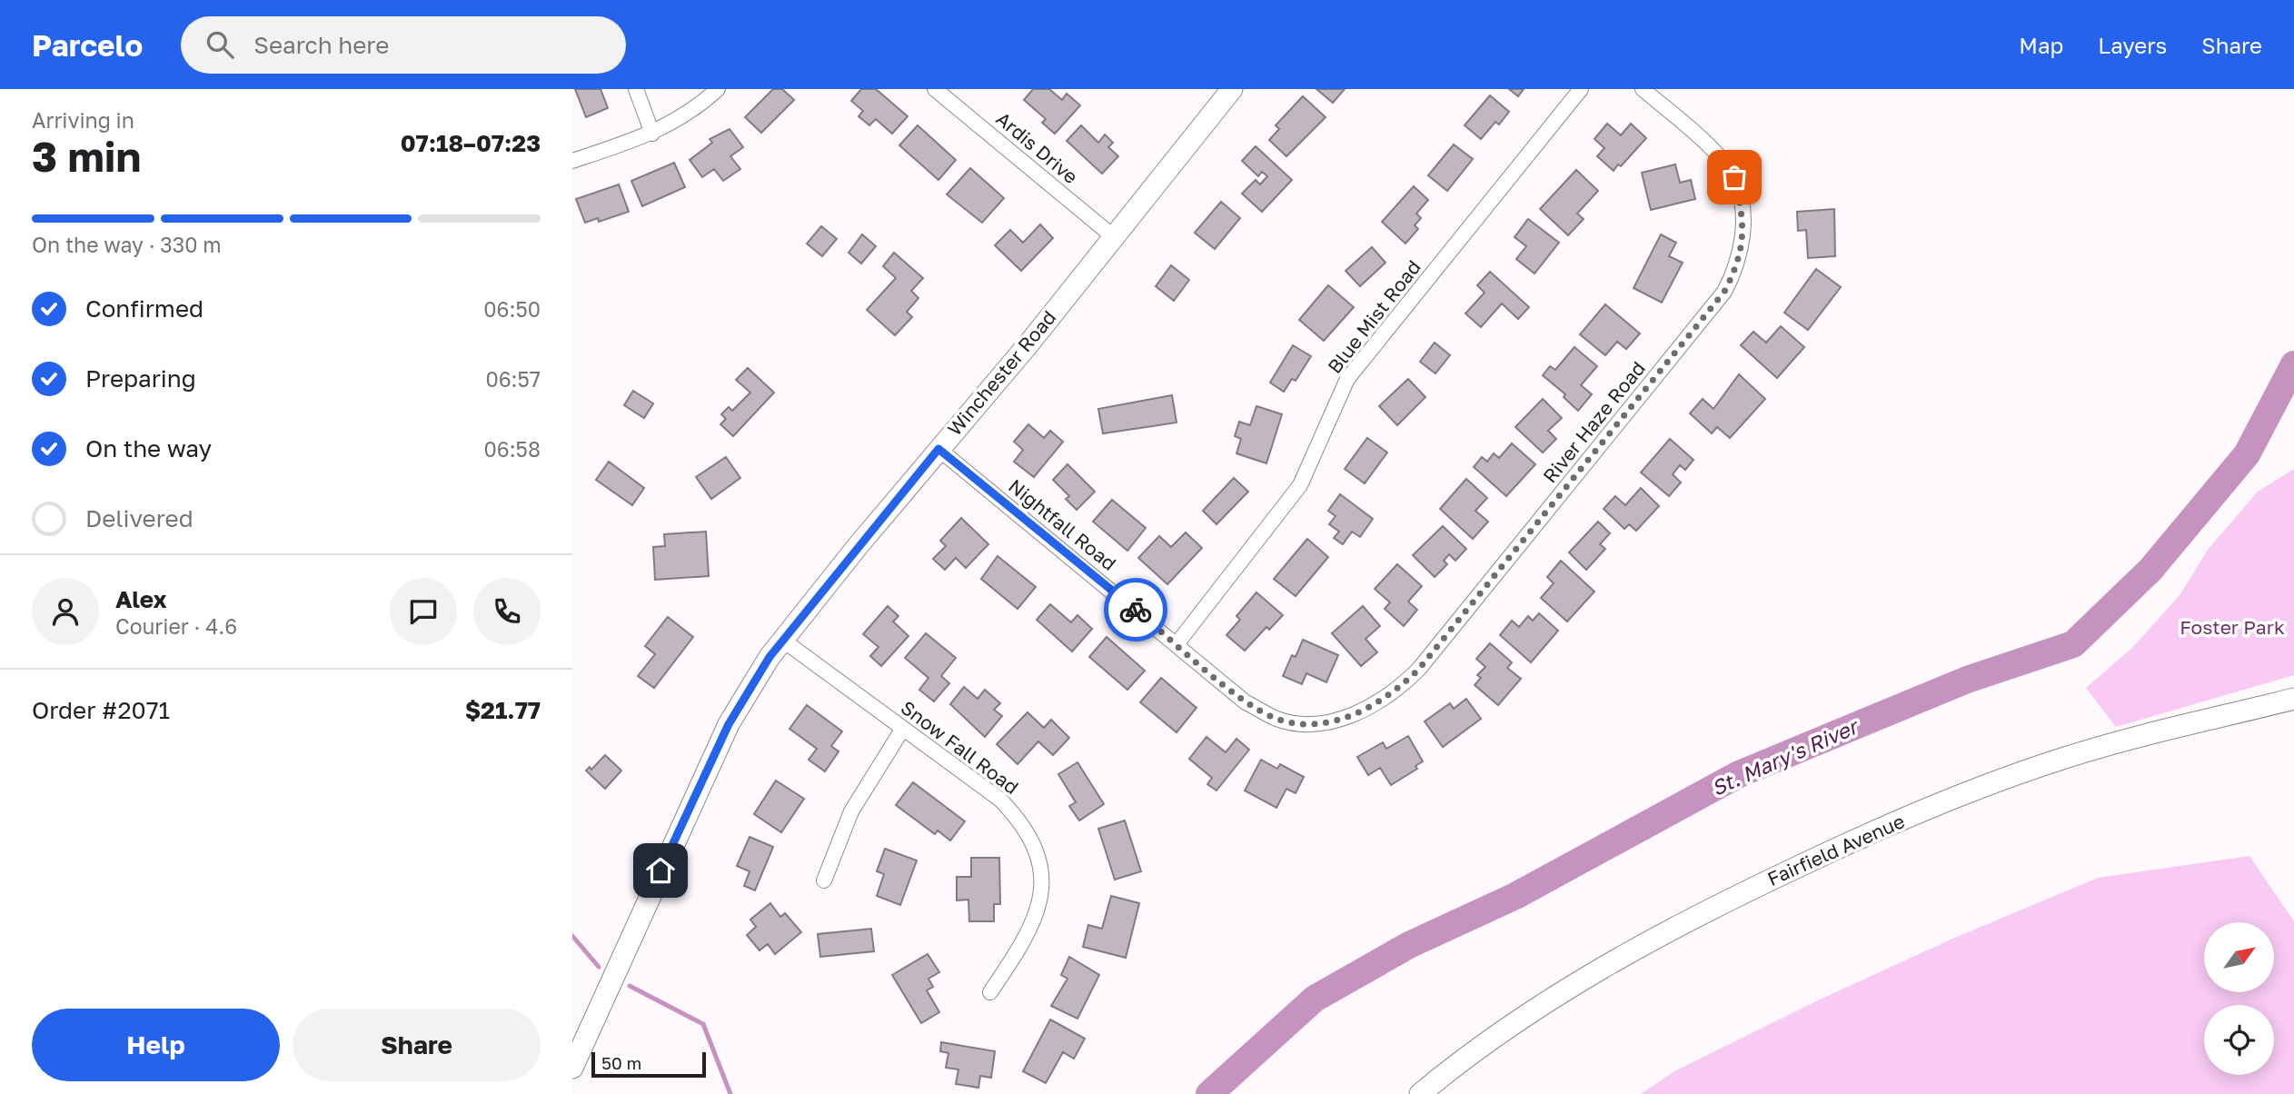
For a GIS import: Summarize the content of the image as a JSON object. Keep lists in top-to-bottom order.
{
  "streets": {
    "street": [
      "Ardis Drive",
      "Blue Mist Road",
      "Winchester Road",
      "River Haze Road",
      "Nightfall Road",
      "Snow Fall Road",
      "Fairfield Avenue"
    ]
  },
  "crossings": [
    ["Ardis Drive", "Winchester Road"],
    ["Blue Mist Road", "Nightfall Road"],
    ["Winchester Road", "Nightfall Road"],
    ["Winchester Road", "Snow Fall Road"],
    ["River Haze Road", "Nightfall Road"]
  ],
  "water": ["St. Mary's River"],
  "parks": ["Foster Park"],
  "scale_bar": "50 m",
  "north": "top right",
  "page": {
    "header": "Parcelo",
    "search": "Search here",
    "nav": ["Map", "Layers", "Share"],
    "heading": ["3 min", "Arriving in", "07:18–07:23"],
    "panel": [
      "Alex",
      "Courier · 4.6",
      "Order #2071",
      "$21.77"
    ],
    "bar": "On the way · 330 m",
    "list": [
      ["Confirmed", "06:50"],
      ["Preparing", "06:57"],
      ["On the way", "06:58"],
      "Delivered"
    ],
    "buttons": ["Help", "Share"],
    "scale": "50 m"
  }
}
